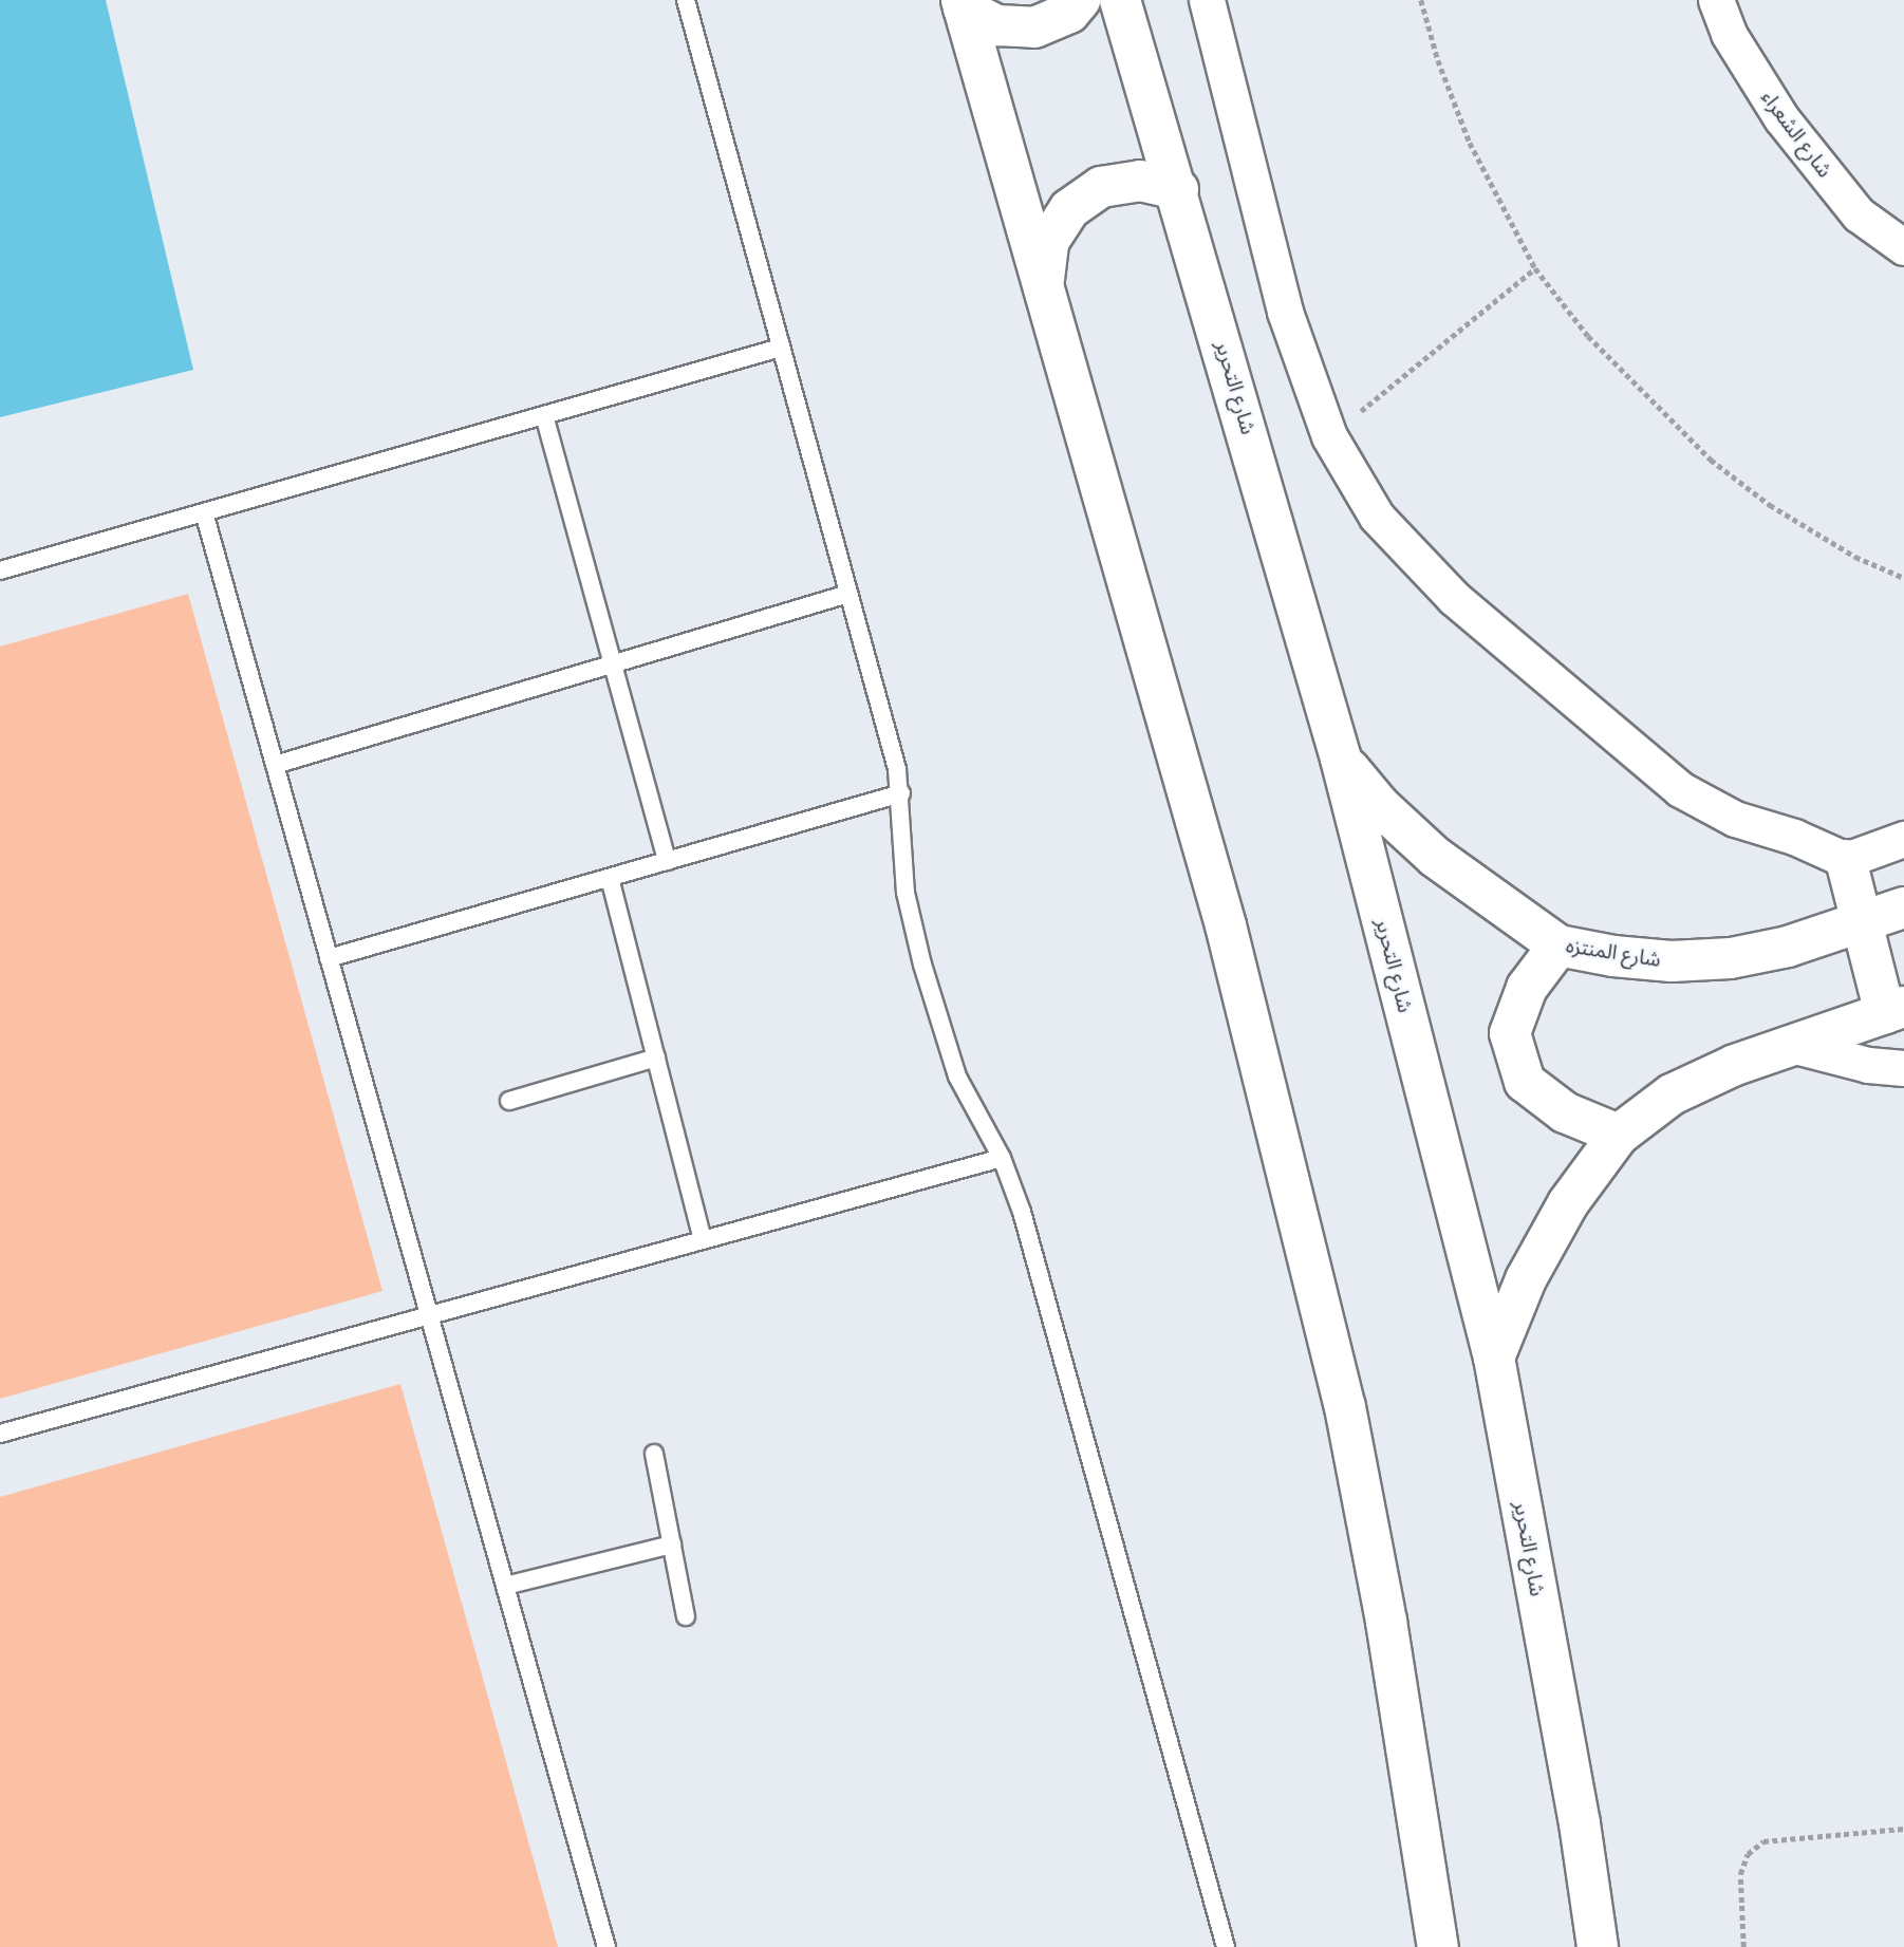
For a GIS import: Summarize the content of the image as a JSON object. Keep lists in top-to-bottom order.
{
  "streets": {
    "street": ["شارع الشعراء", "شارع التحرير", "شارع المنتزه"]
  },
  "crossings": [
    ["شارع التحرير", "شارع المنتزه"]
  ]
}
